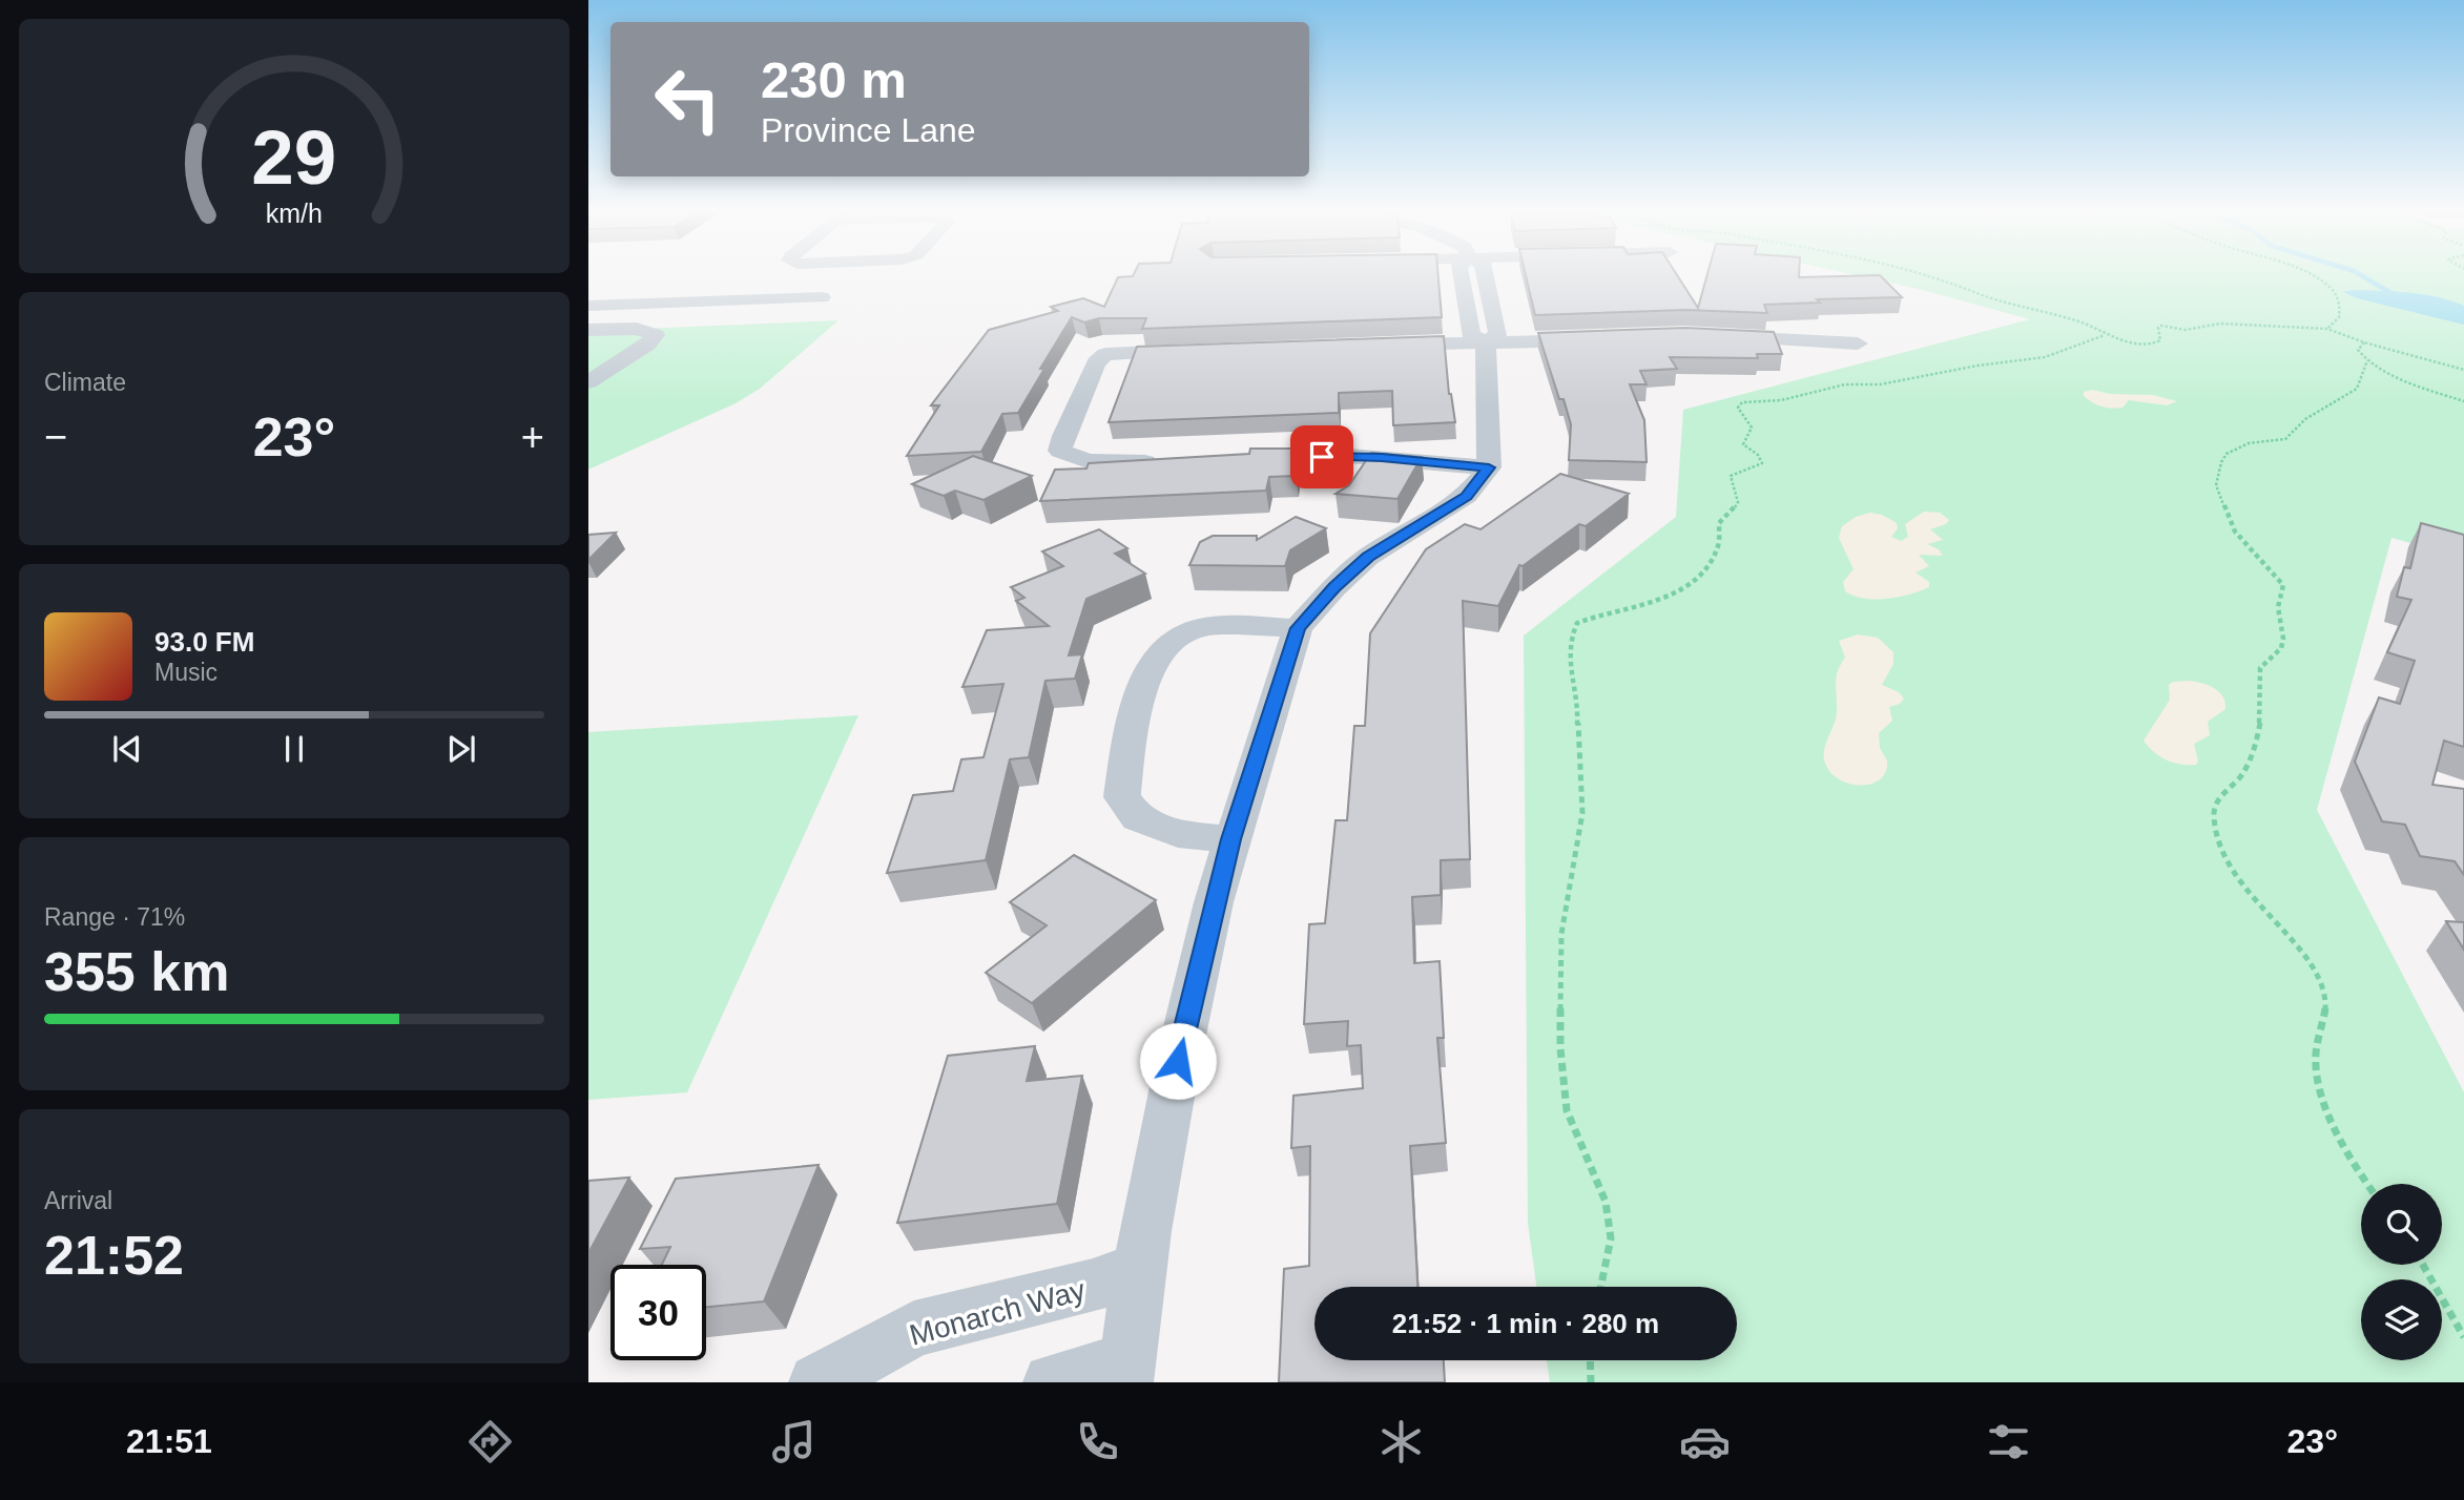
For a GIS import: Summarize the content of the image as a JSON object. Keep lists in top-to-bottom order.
{
  "streets": {
    "street": ["Monarch Way"]
  },
  "page": {
    "turn": ["230 m", "Province Lane"],
    "tile": [
      "Climate",
      ["Range · 71%", "355 km"],
      ["Arrival", "21:52"]
    ],
    "heat": ["−", "23°", "+"],
    "song": ["93.0 FM", "Music"],
    "limit": "30",
    "trip": "21:52 · 1 min · 280 m",
    "tabs": ["21:51", "23°"],
    "gauge": ["29", "km/h"]
  }
}
